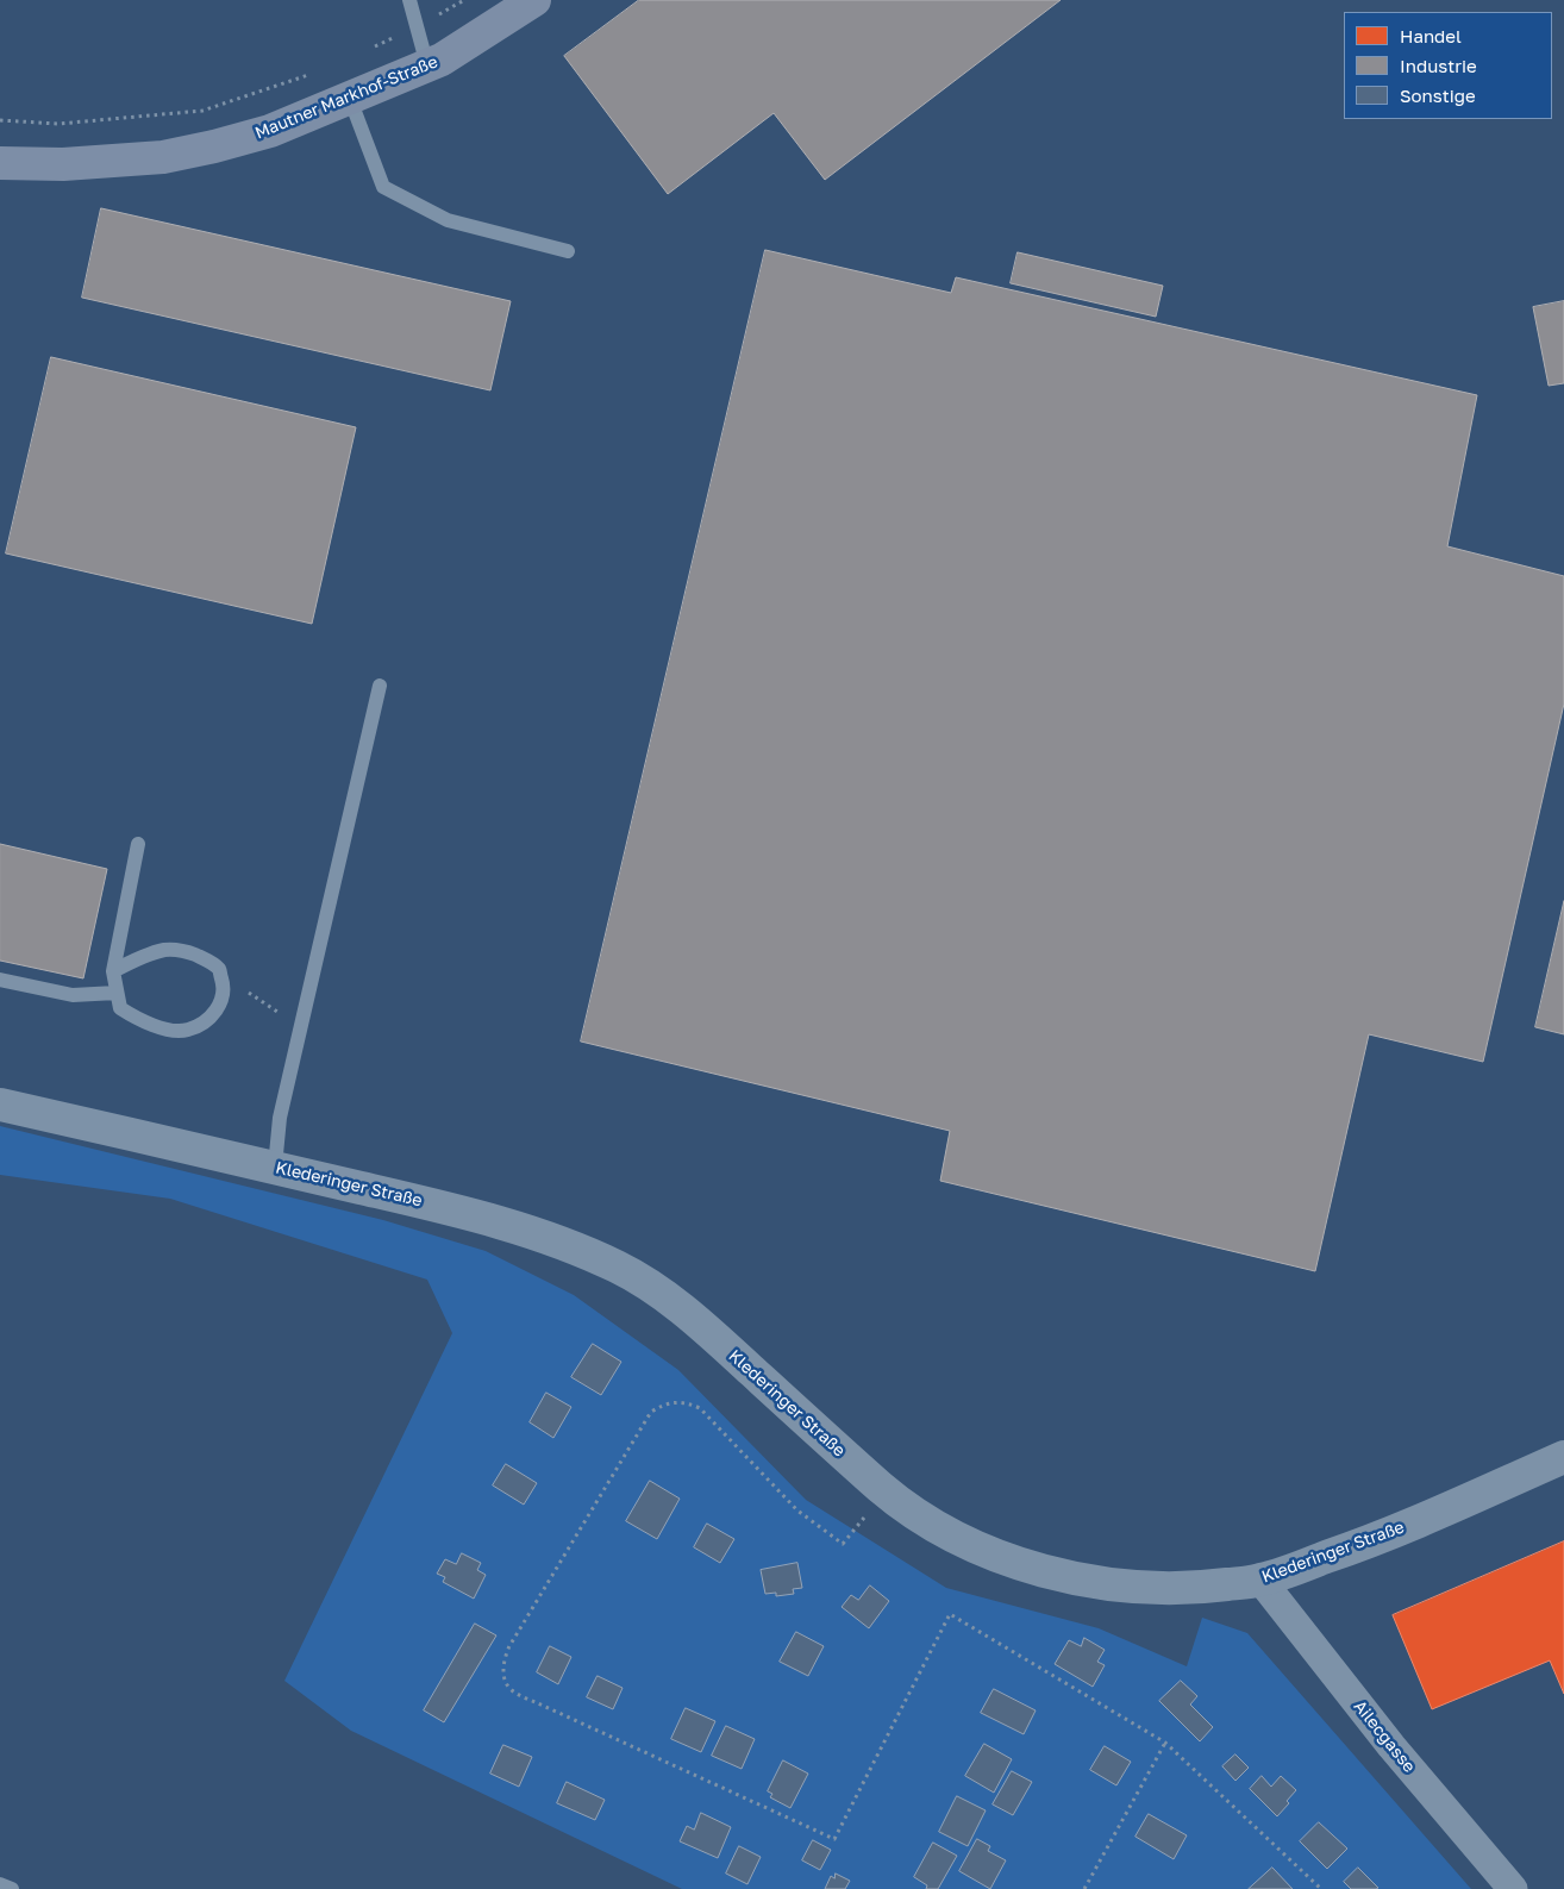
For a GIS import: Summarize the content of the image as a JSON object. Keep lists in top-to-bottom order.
{
  "streets": {
    "main road": ["Mautner Markhof-Straße"],
    "street": ["Klederinger Straße", "Ailecgasse"]
  },
  "crossings": [
    ["Klederinger Straße", "Ailecgasse"]
  ],
  "legend": ["Handel", "Industrie", "Sonstige"]
}
